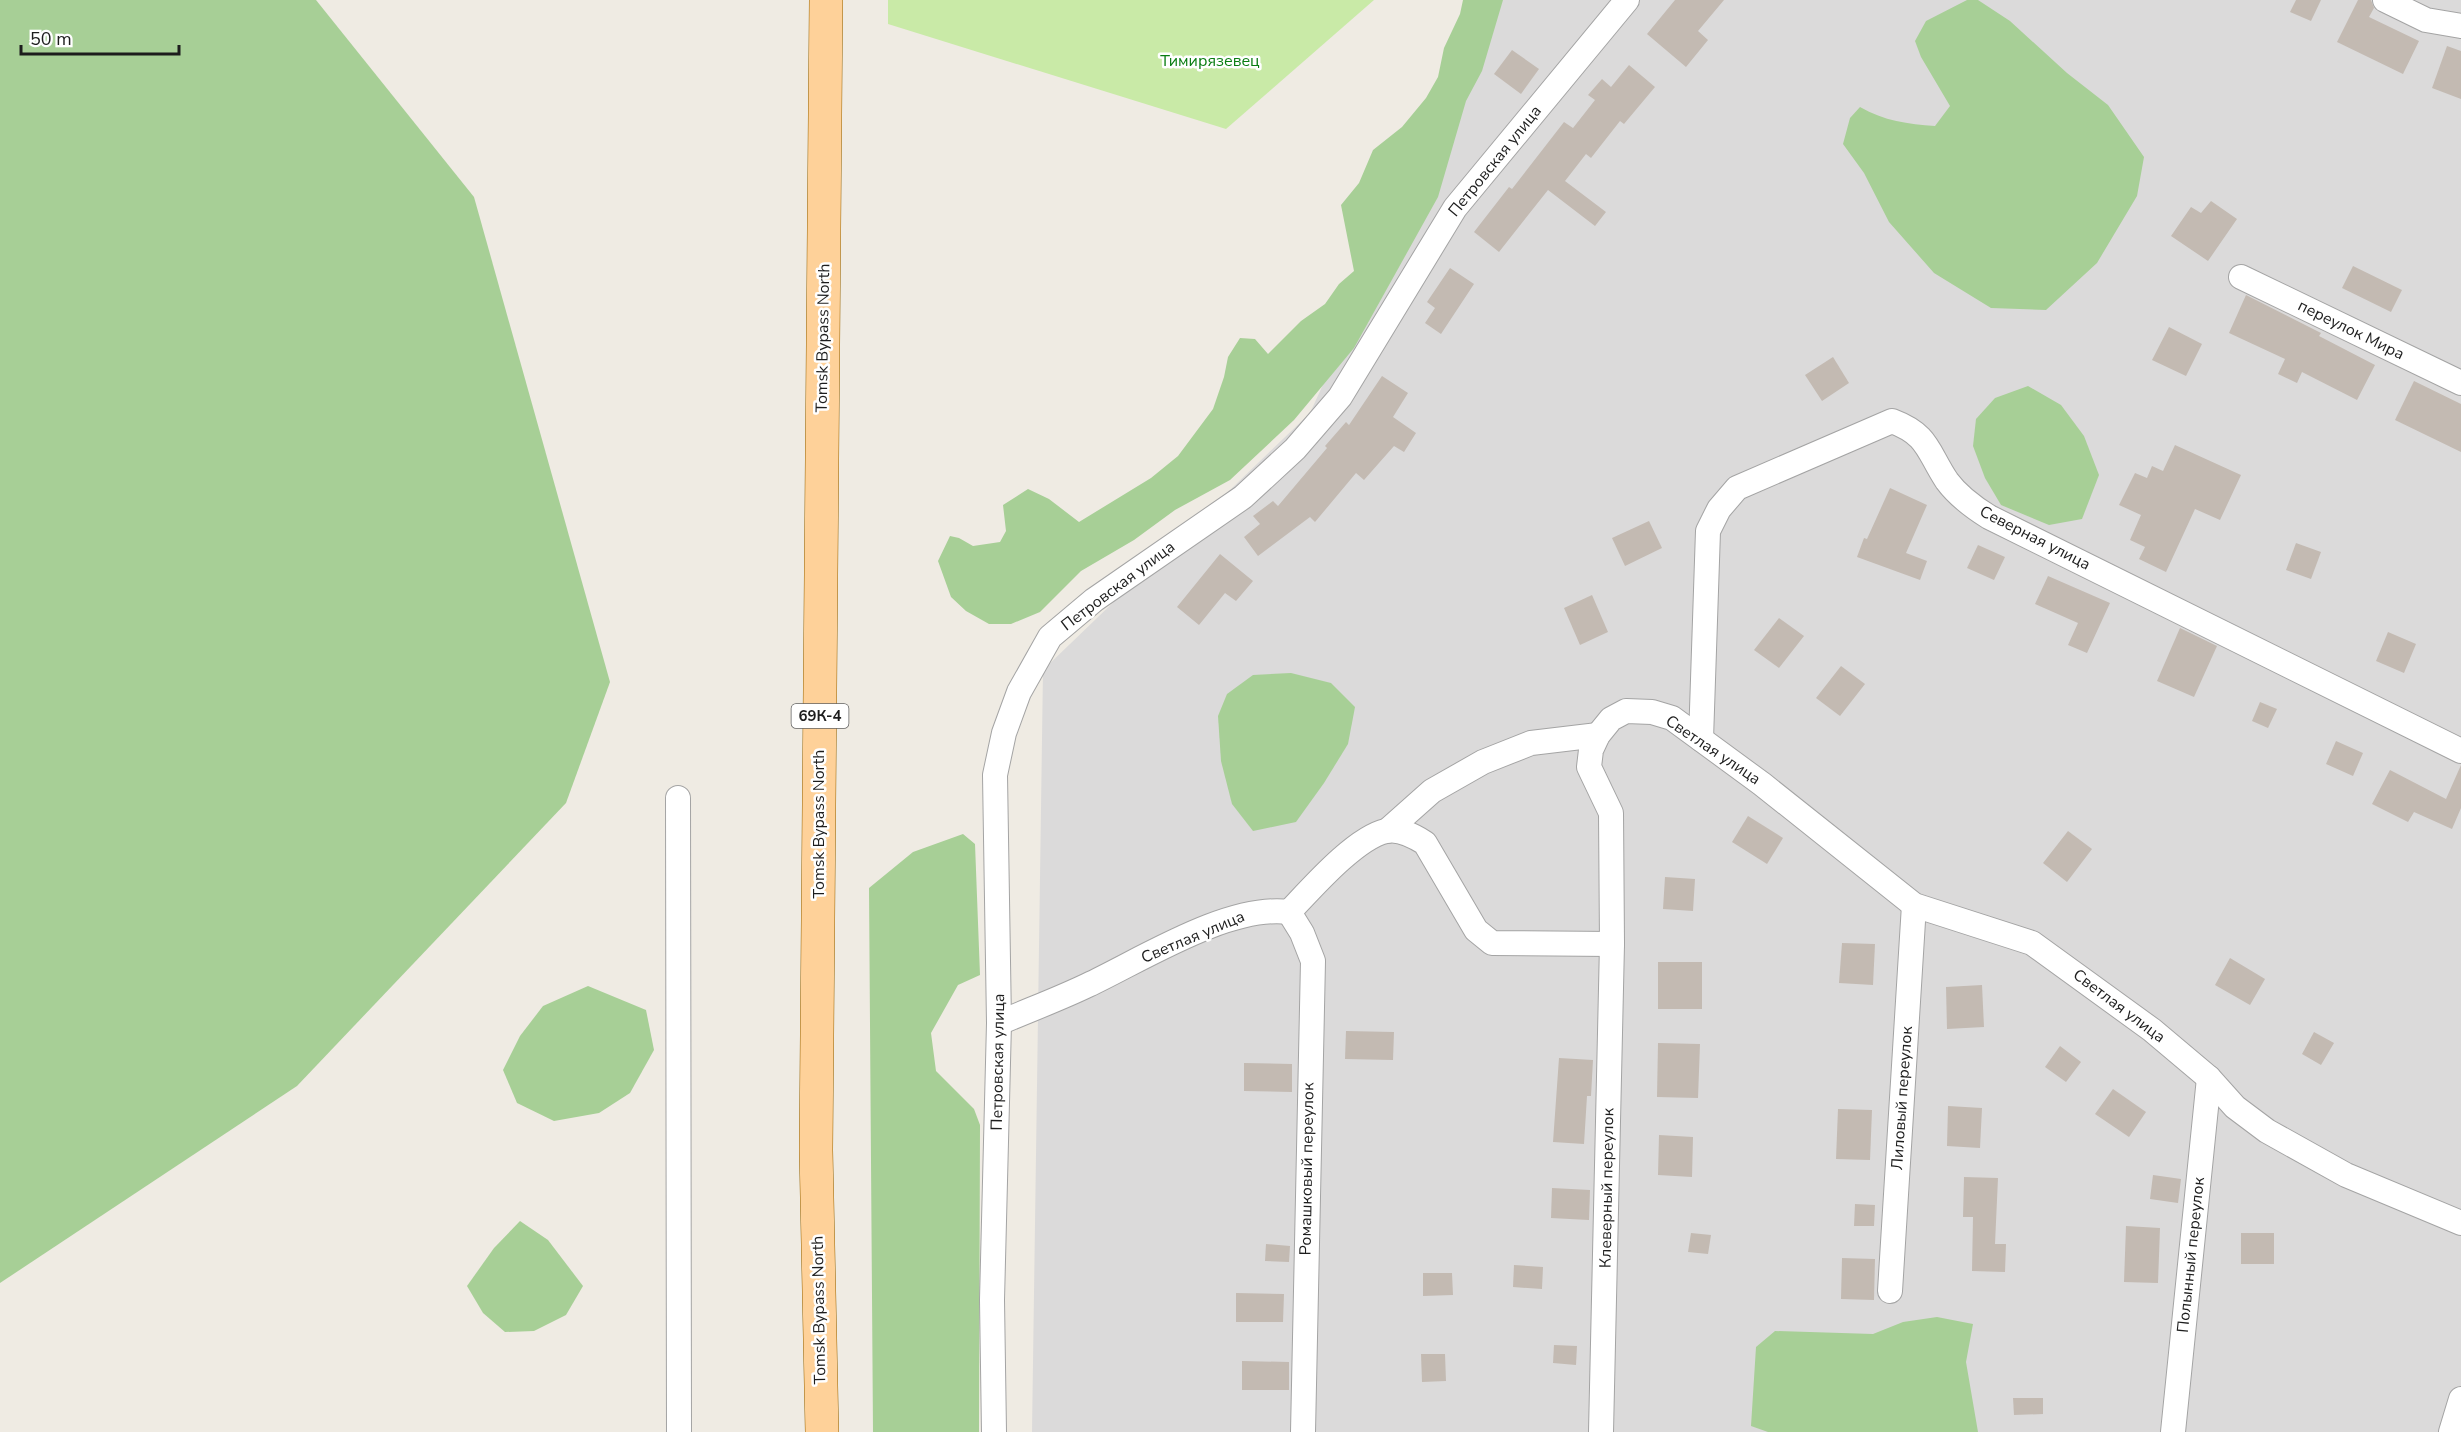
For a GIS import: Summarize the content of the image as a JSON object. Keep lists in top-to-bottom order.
{
  "streets": {
    "main road": ["Tomsk Bypass North", "69К-4"],
    "street": [
      "Петровская улица",
      "переулок Мира",
      "Северная улица",
      "Светлая улица",
      "Лиловый переулок",
      "Ромашковый переулок",
      "Клеверный переулок",
      "Полынный переулок"
    ]
  },
  "crossings": [
    ["Петровская улица", "Светлая улица"],
    ["Северная улица", "Светлая улица"],
    ["Светлая улица", "Лиловый переулок"],
    ["Светлая улица", "Ромашковый переулок"],
    ["Светлая улица", "Клеверный переулок"],
    ["Светлая улица", "Полынный переулок"]
  ],
  "parks": ["Тимирязевец"],
  "scale_bar": "50 m"
}
